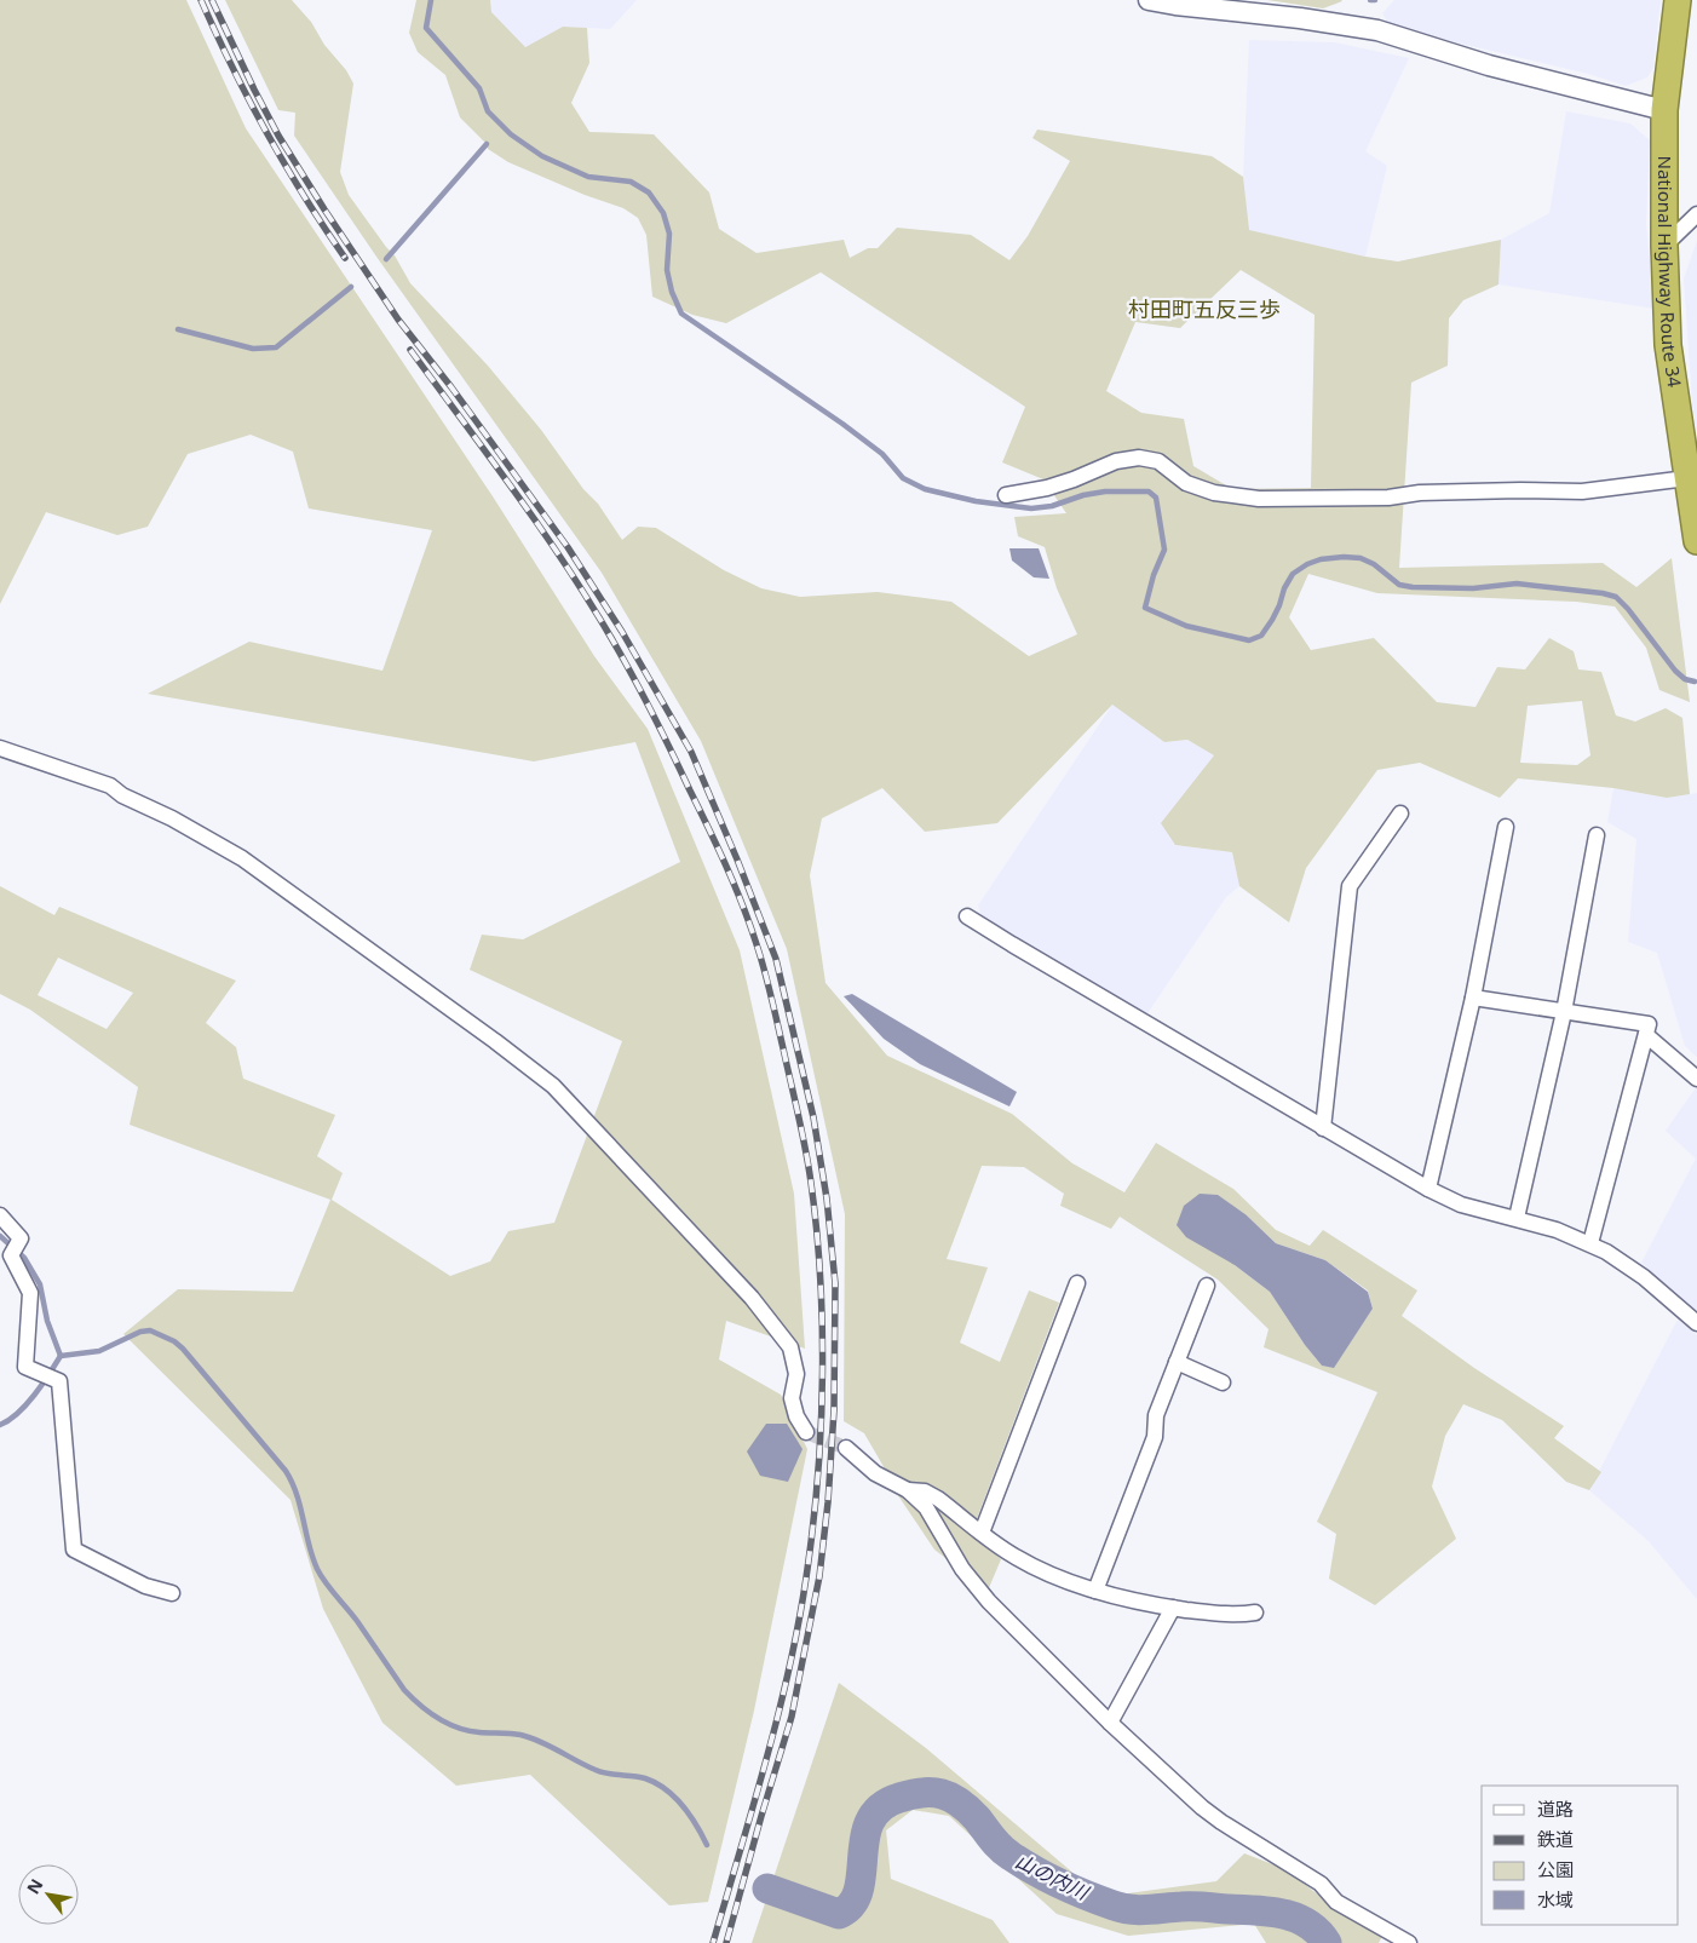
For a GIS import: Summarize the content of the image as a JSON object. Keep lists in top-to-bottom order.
{
  "streets": {
    "highway": ["National Highway Route 34"]
  },
  "districts": ["村田町五反三歩"],
  "water": ["山の内川"],
  "legend": [
    "道路",
    "鉄道",
    "公園",
    "水域"
  ],
  "north": "top left"
}
